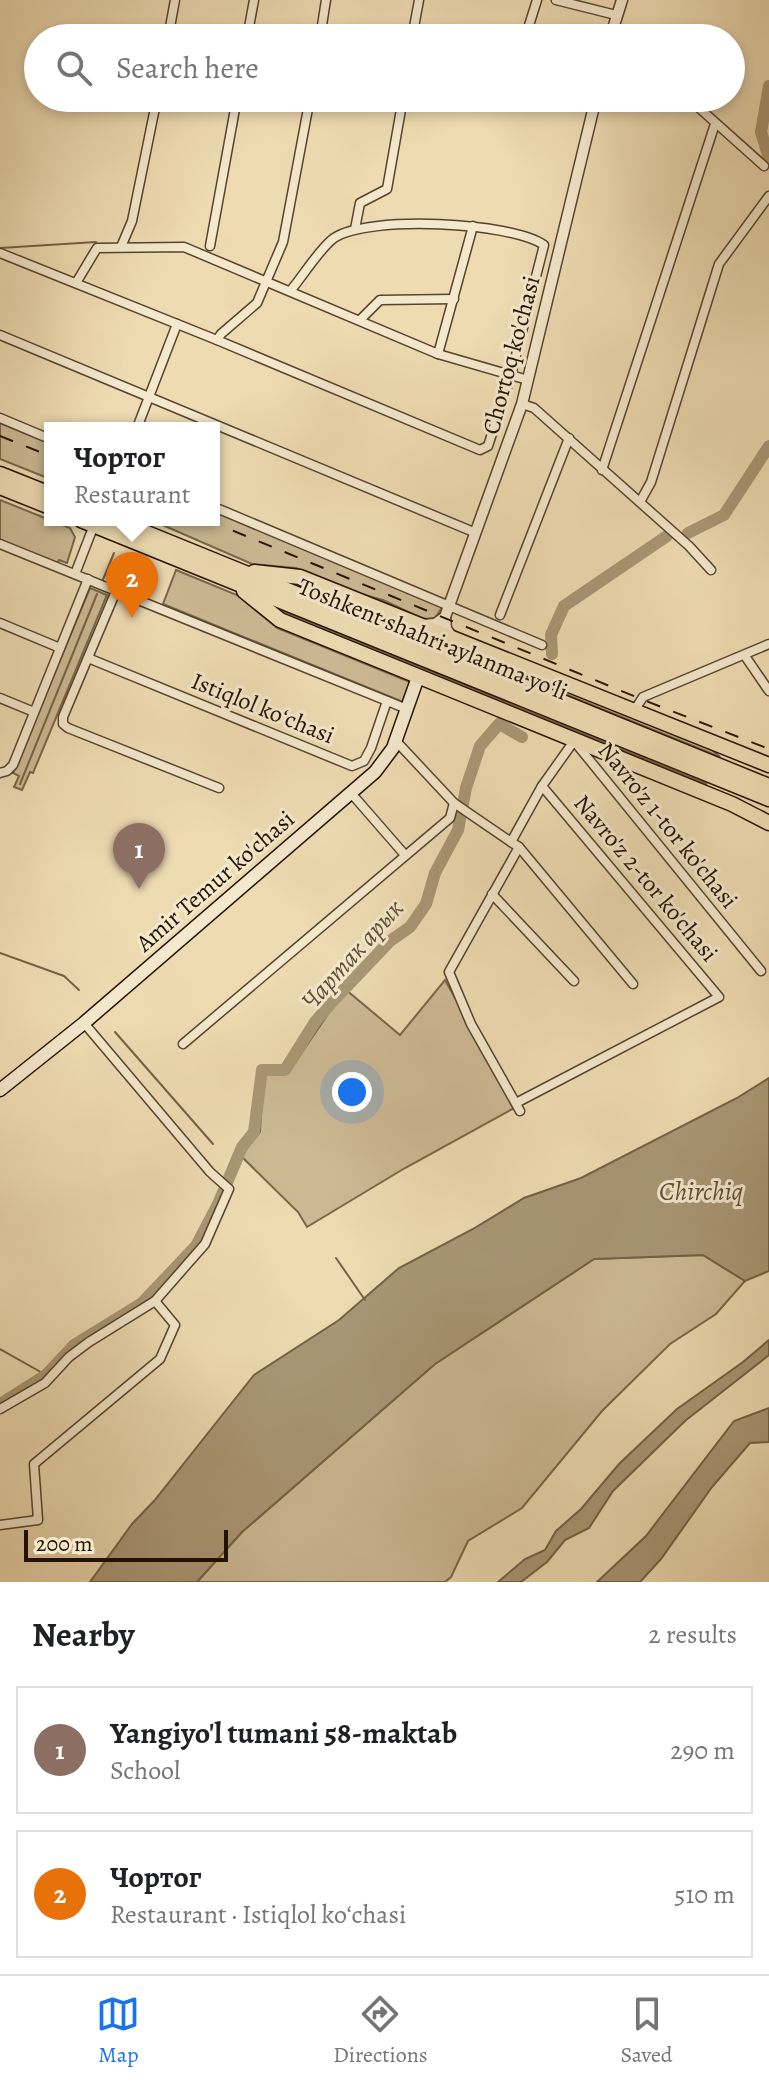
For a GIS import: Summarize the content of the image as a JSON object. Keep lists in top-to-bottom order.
{
  "streets": {
    "highway": ["Toshkent shahri aylanma yoʻli"],
    "main road": ["Amir Temur ko'chasi"],
    "street": [
      "Chortoq ko'chasi",
      "Istiqlol koʻchasi",
      "Navro'z 1-tor ko'chasi",
      "Navro'z 2-tor ko'chasi"
    ]
  },
  "water": ["Чартак арык", "Chirchiq"],
  "scale_bar": "200 m",
  "page": {
    "search": "Search here",
    "popup": ["Чортог", "Restaurant"],
    "pins": ["2", "1"],
    "scale": "200 m",
    "heading": ["Nearby", "2 results"],
    "list": [
      {
        "mark": "1",
        "name": "Yangiyo'l tumani 58-maktab",
        "note": "School",
        "value": "290 m"
      },
      {
        "mark": "2",
        "name": "Чортог",
        "note": "Restaurant · Istiqlol koʻchasi",
        "value": "510 m"
      }
    ],
    "nav": ["Map", "Directions", "Saved"]
  }
}
